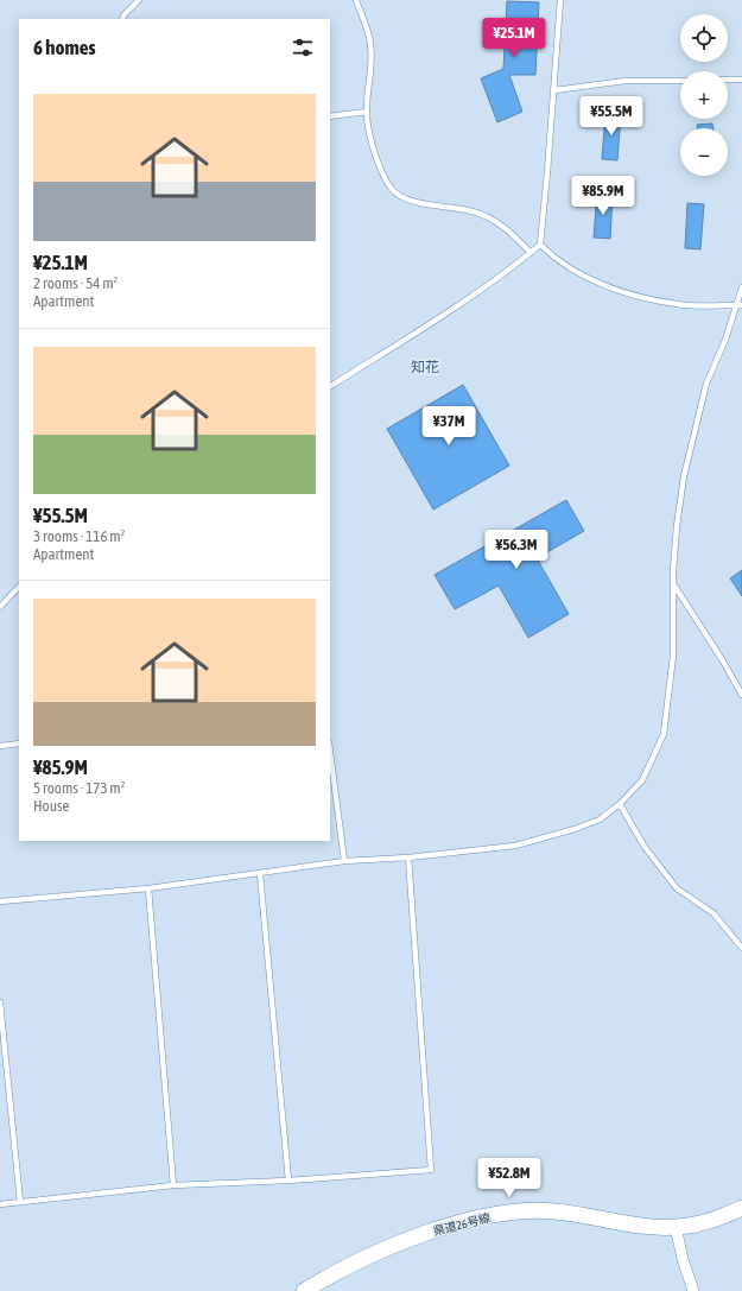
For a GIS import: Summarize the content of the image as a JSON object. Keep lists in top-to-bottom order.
{
  "streets": {
    "main road": ["県道26号線"]
  },
  "districts": ["知花"],
  "page": {
    "map_buttons": ["+", "−"],
    "price": [
      "¥25.1M",
      "¥55.5M",
      "¥85.9M",
      "¥37M",
      "¥56.3M",
      "¥52.8M"
    ],
    "heading": "6 homes",
    "list": [
      {
        "name": "¥25.1M",
        "note": "2 rooms · 54 m² · Apartment"
      },
      {
        "name": "¥55.5M",
        "note": "3 rooms · 116 m² · Apartment"
      },
      {
        "name": "¥85.9M",
        "note": "5 rooms · 173 m² · House"
      }
    ]
  }
}
